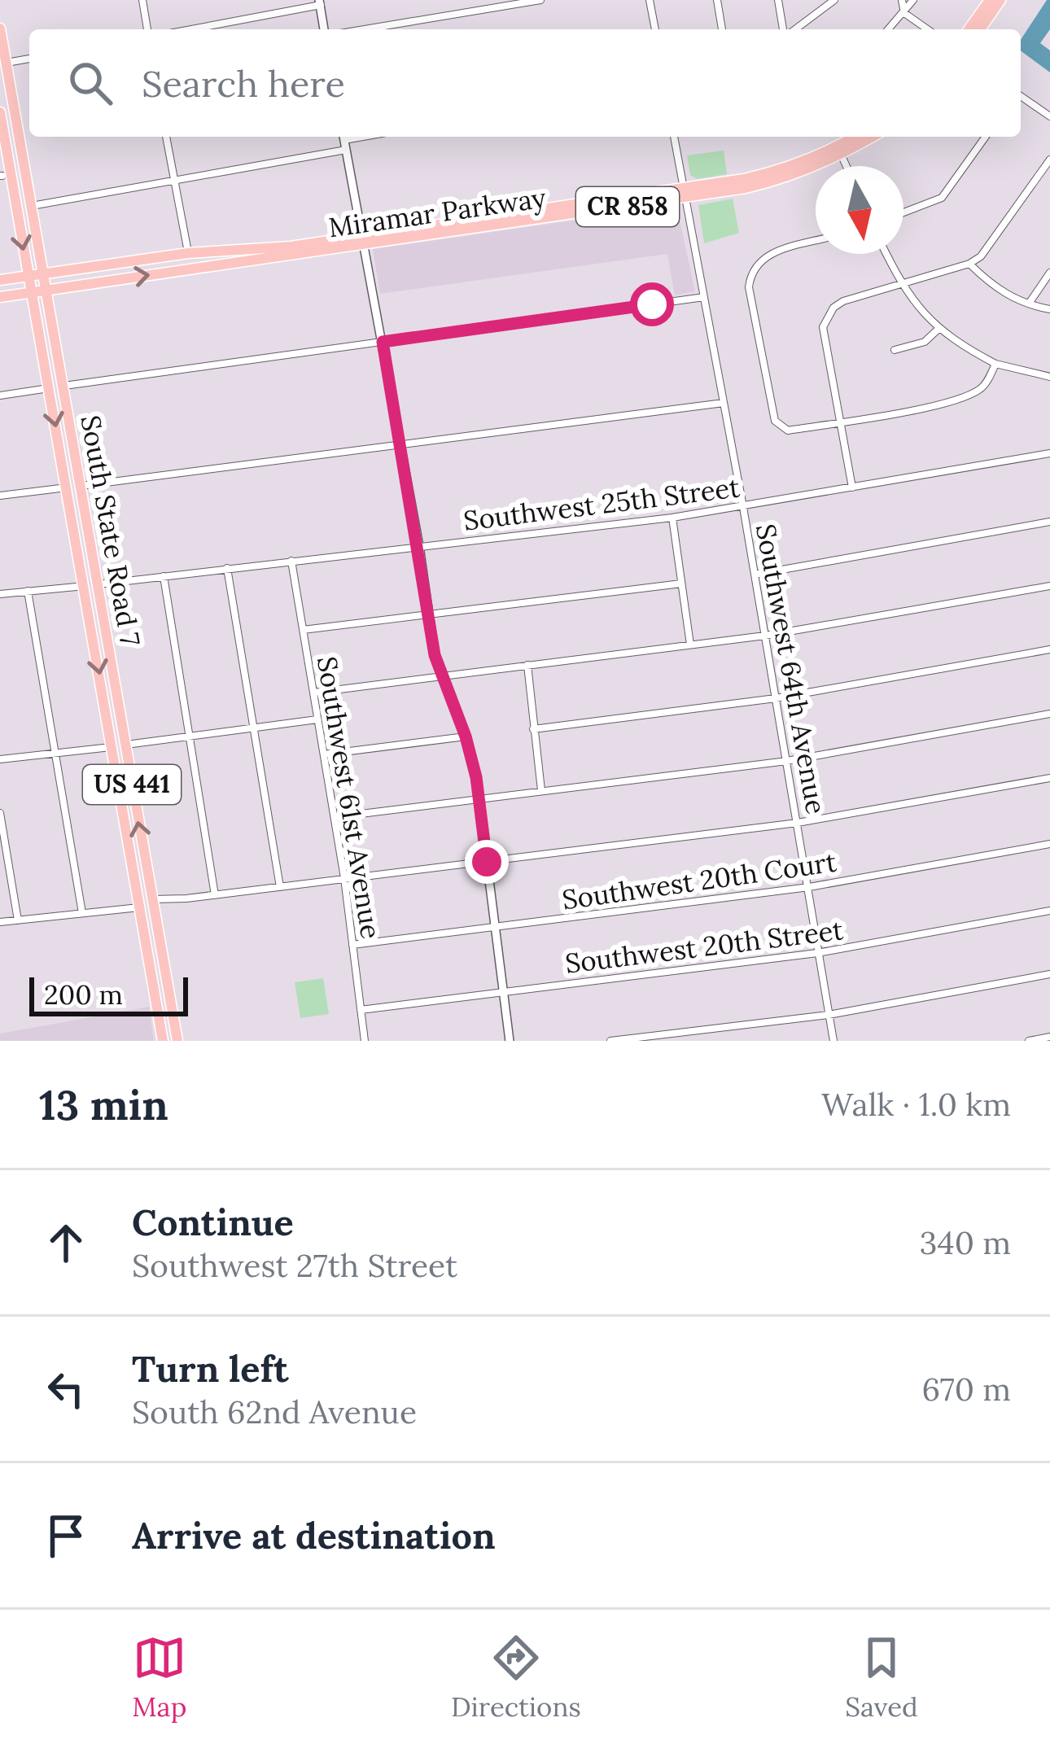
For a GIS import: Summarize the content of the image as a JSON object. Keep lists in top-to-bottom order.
{
  "streets": {
    "main road": [
      "CR 858",
      "Miramar Parkway",
      "South State Road 7",
      "US 441"
    ],
    "street": [
      "Southwest 25th Street",
      "Southwest 64th Avenue",
      "Southwest 61st Avenue",
      "Southwest 20th Court",
      "Southwest 20th Street"
    ]
  },
  "crossings": [
    ["Miramar Parkway", "South State Road 7"],
    ["Miramar Parkway", "Southwest 64th Avenue"],
    ["Southwest 25th Street", "South State Road 7"],
    ["Southwest 25th Street", "Southwest 64th Avenue"],
    ["Southwest 25th Street", "Southwest 61st Avenue"],
    ["Southwest 64th Avenue", "Southwest 20th Court"],
    ["Southwest 64th Avenue", "Southwest 20th Street"],
    ["Southwest 61st Avenue", "Southwest 20th Court"],
    ["Southwest 61st Avenue", "Southwest 20th Street"]
  ],
  "scale_bar": "200 m",
  "north": "bottom",
  "page": {
    "search": "Search here",
    "scale": "200 m",
    "heading": ["13 min", "Walk · 1.0 km"],
    "list": [
      ["Continue", "Southwest 27th Street", "340 m"],
      ["Turn left", "South 62nd Avenue", "670 m"],
      "Arrive at destination"
    ],
    "nav": ["Map", "Directions", "Saved"]
  }
}
